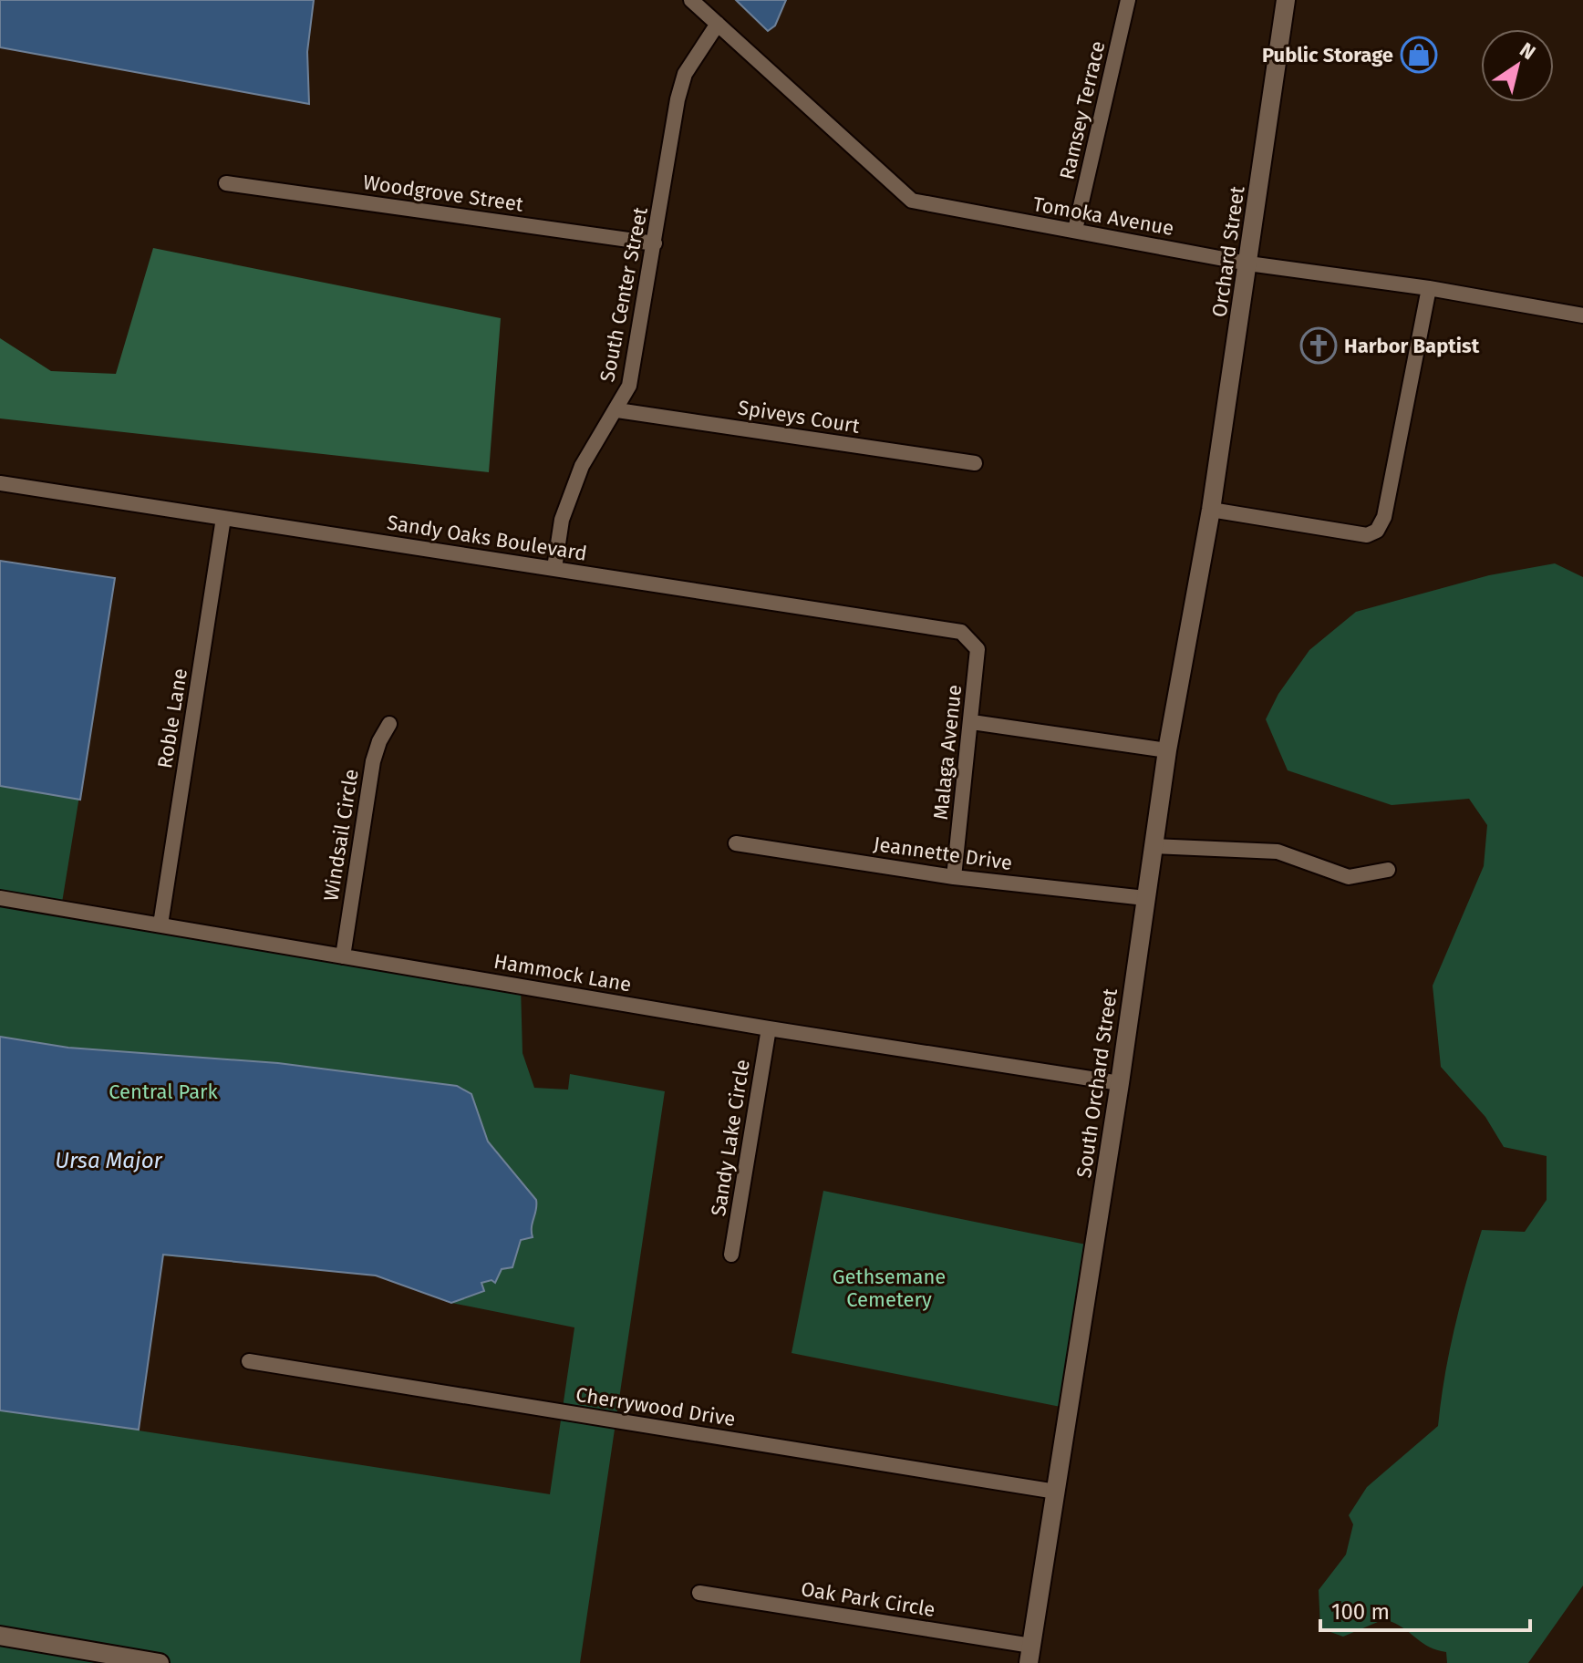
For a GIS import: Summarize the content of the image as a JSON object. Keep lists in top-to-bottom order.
{
  "streets": {
    "street": [
      "Ramsey Terrace",
      "Woodgrove Street",
      "Tomoka Avenue",
      "Orchard Street",
      "South Center Street",
      "Spiveys Court",
      "Sandy Oaks Boulevard",
      "Roble Lane",
      "Malaga Avenue",
      "Windsail Circle",
      "Jeannette Drive",
      "Hammock Lane",
      "South Orchard Street",
      "Sandy Lake Circle",
      "Cherrywood Drive",
      "Oak Park Circle"
    ]
  },
  "crossings": [
    ["Ramsey Terrace", "Tomoka Avenue"],
    ["Woodgrove Street", "South Center Street"],
    ["Tomoka Avenue", "Orchard Street"],
    ["Tomoka Avenue", "South Center Street"],
    ["Orchard Street", "South Orchard Street"],
    ["South Center Street", "Spiveys Court"],
    ["South Center Street", "Sandy Oaks Boulevard"],
    ["Sandy Oaks Boulevard", "Roble Lane"],
    ["Sandy Oaks Boulevard", "Malaga Avenue"],
    ["Roble Lane", "Hammock Lane"],
    ["Malaga Avenue", "Jeannette Drive"],
    ["Windsail Circle", "Hammock Lane"],
    ["Jeannette Drive", "South Orchard Street"],
    ["Hammock Lane", "South Orchard Street"],
    ["Hammock Lane", "Sandy Lake Circle"],
    ["South Orchard Street", "Cherrywood Drive"],
    ["South Orchard Street", "Oak Park Circle"]
  ],
  "water": ["Ursa Major"],
  "parks": ["Central Park", "Gethsemane Cemetery"],
  "places": {
    "shop": ["Public Storage"],
    "church": ["Harbor Baptist"]
  },
  "scale_bar": "100 m",
  "north": "top right"
}
